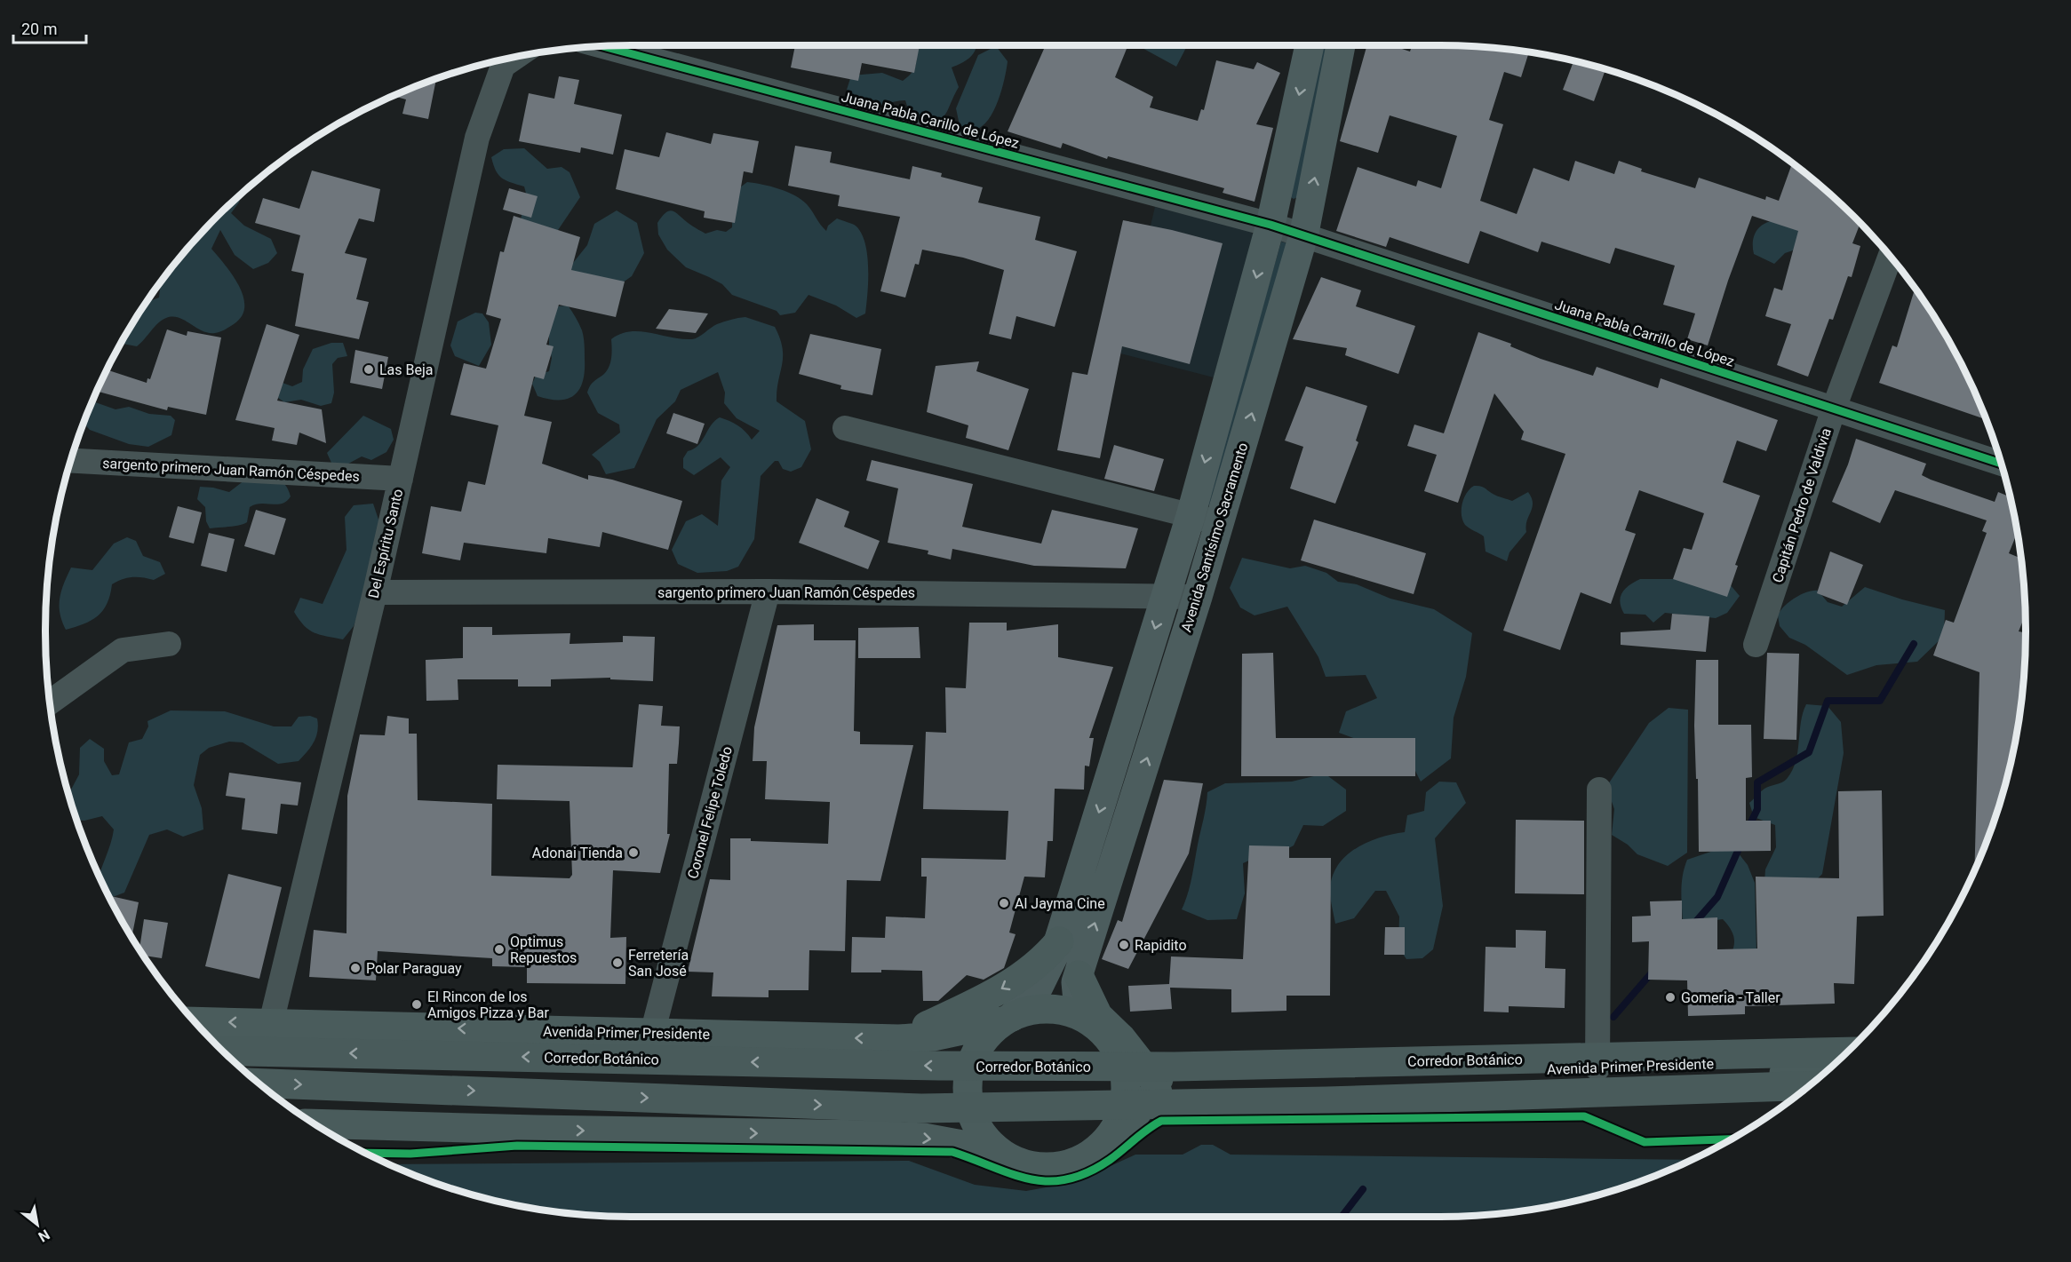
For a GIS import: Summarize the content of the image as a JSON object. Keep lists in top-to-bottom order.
{
  "streets": {
    "highway": ["Avenida Primer Presidente", "Corredor Botánico"],
    "main road": ["Avenida Santísimo Sacramento"],
    "street": [
      "Juana Pabla Carillo de López",
      "Juana Pabla Carrillo de López",
      "sargento primero Juan Ramón Céspedes",
      "Capitán Pedro de Valdivia",
      "Del Espíritu Santo",
      "Coronel Felipe Toledo"
    ]
  },
  "crossings": [
    ["Juana Pabla Carillo de López", "Juana Pabla Carrillo de López"],
    ["Juana Pabla Carillo de López", "Avenida Santísimo Sacramento"],
    ["Juana Pabla Carrillo de López", "Capitán Pedro de Valdivia"],
    ["Juana Pabla Carrillo de López", "Avenida Santísimo Sacramento"],
    ["sargento primero Juan Ramón Céspedes", "Avenida Santísimo Sacramento"],
    ["sargento primero Juan Ramón Céspedes", "Del Espíritu Santo"],
    ["sargento primero Juan Ramón Céspedes", "Coronel Felipe Toledo"],
    ["Avenida Santísimo Sacramento", "Avenida Primer Presidente"],
    ["Del Espíritu Santo", "Avenida Primer Presidente"],
    ["Coronel Felipe Toledo", "Avenida Primer Presidente"]
  ],
  "places": [
    "Las Beja",
    "Adonai Tienda",
    "Al Jayma Cine",
    "Rapidito",
    "Optimus Repuestos",
    "Ferretería San José",
    "Polar Paraguay",
    "Gomeria - Taller",
    "El Rincon de los Amigos Pizza y Bar"
  ],
  "scale_bar": "20 m",
  "north": "bottom right"
}
